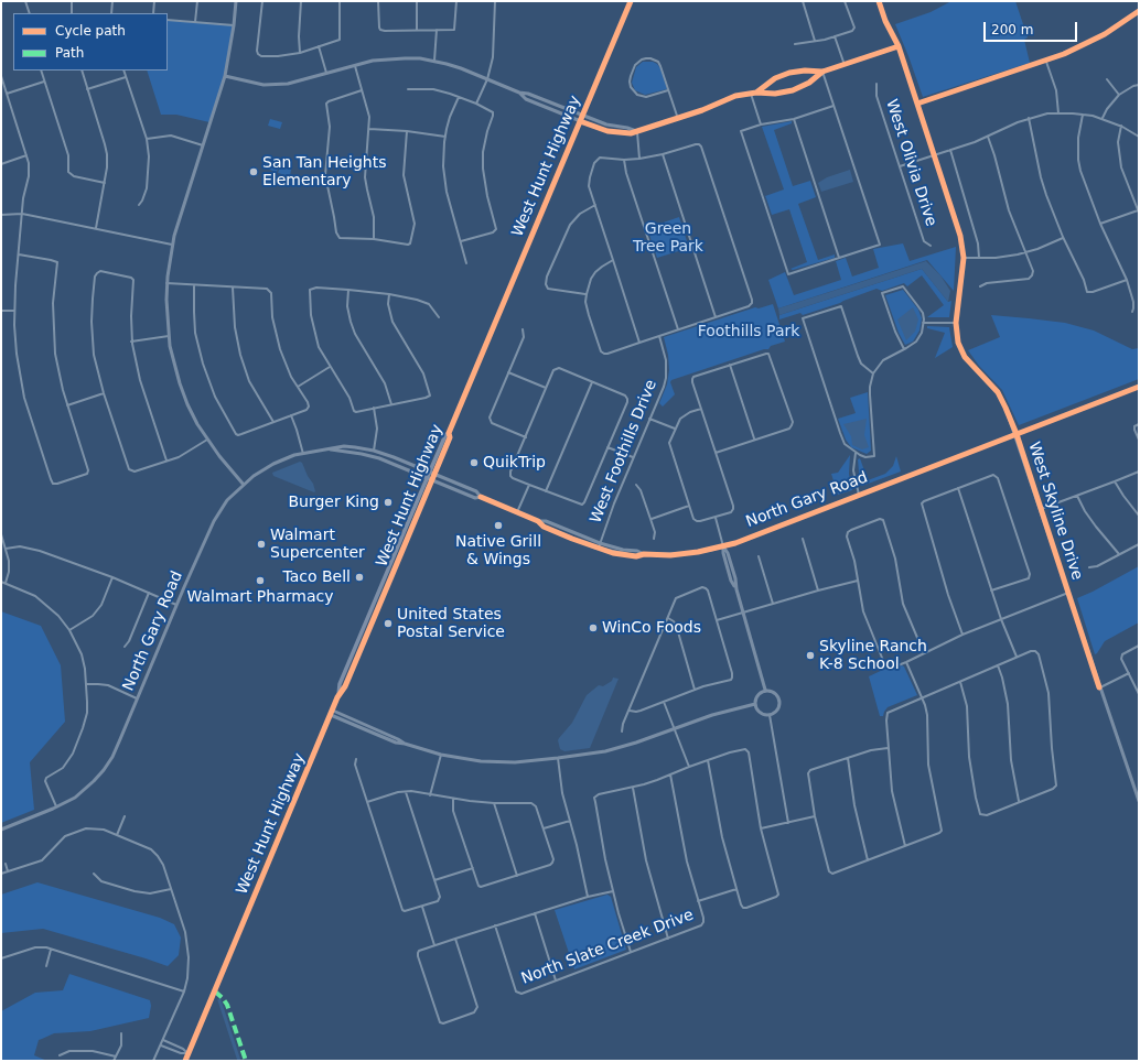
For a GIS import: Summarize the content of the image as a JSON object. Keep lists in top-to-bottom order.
{
  "streets": {
    "main road": ["West Hunt Highway"],
    "street": [
      "West Olivia Drive",
      "West Foothills Drive",
      "North Gary Road",
      "West Skyline Drive",
      "North Slate Creek Drive"
    ]
  },
  "crossings": [
    ["West Hunt Highway", "North Gary Road"],
    ["West Foothills Drive", "North Gary Road"],
    ["North Gary Road", "West Skyline Drive"]
  ],
  "parks": ["Green Tree Park", "Foothills Park"],
  "places": [
    "San Tan Heights Elementary",
    "QuikTrip",
    "Burger King",
    "Native Grill & Wings",
    "Walmart Supercenter",
    "Taco Bell",
    "Walmart Pharmacy",
    "United States Postal Service",
    "WinCo Foods",
    "Skyline Ranch K-8 School"
  ],
  "legend": ["Cycle path", "Path"],
  "scale_bar": "200 m"
}
